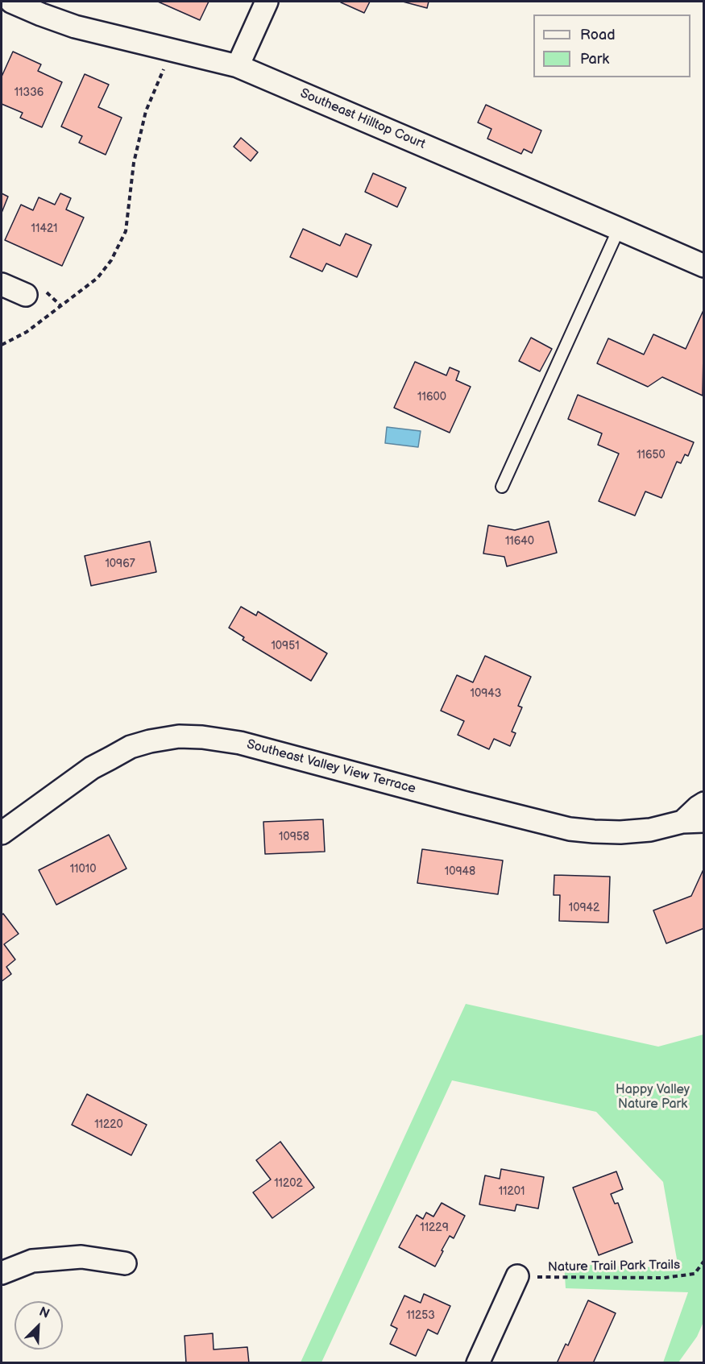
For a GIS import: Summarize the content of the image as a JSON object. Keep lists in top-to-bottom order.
{
  "streets": {
    "street": ["Southeast Hilltop Court", "Southeast Valley View Terrace"],
    "path": ["Nature Trail Park Trails"]
  },
  "parks": ["Happy Valley Nature Park"],
  "house_numbers": [
    "11336",
    "11421",
    "11600",
    "11650",
    "11640",
    "10967",
    "10951",
    "10943",
    "10958",
    "11010",
    "10948",
    "10942",
    "11220",
    "11202",
    "11201",
    "11229",
    "11253"
  ],
  "legend": ["Road", "Park"],
  "north": "top right"
}
